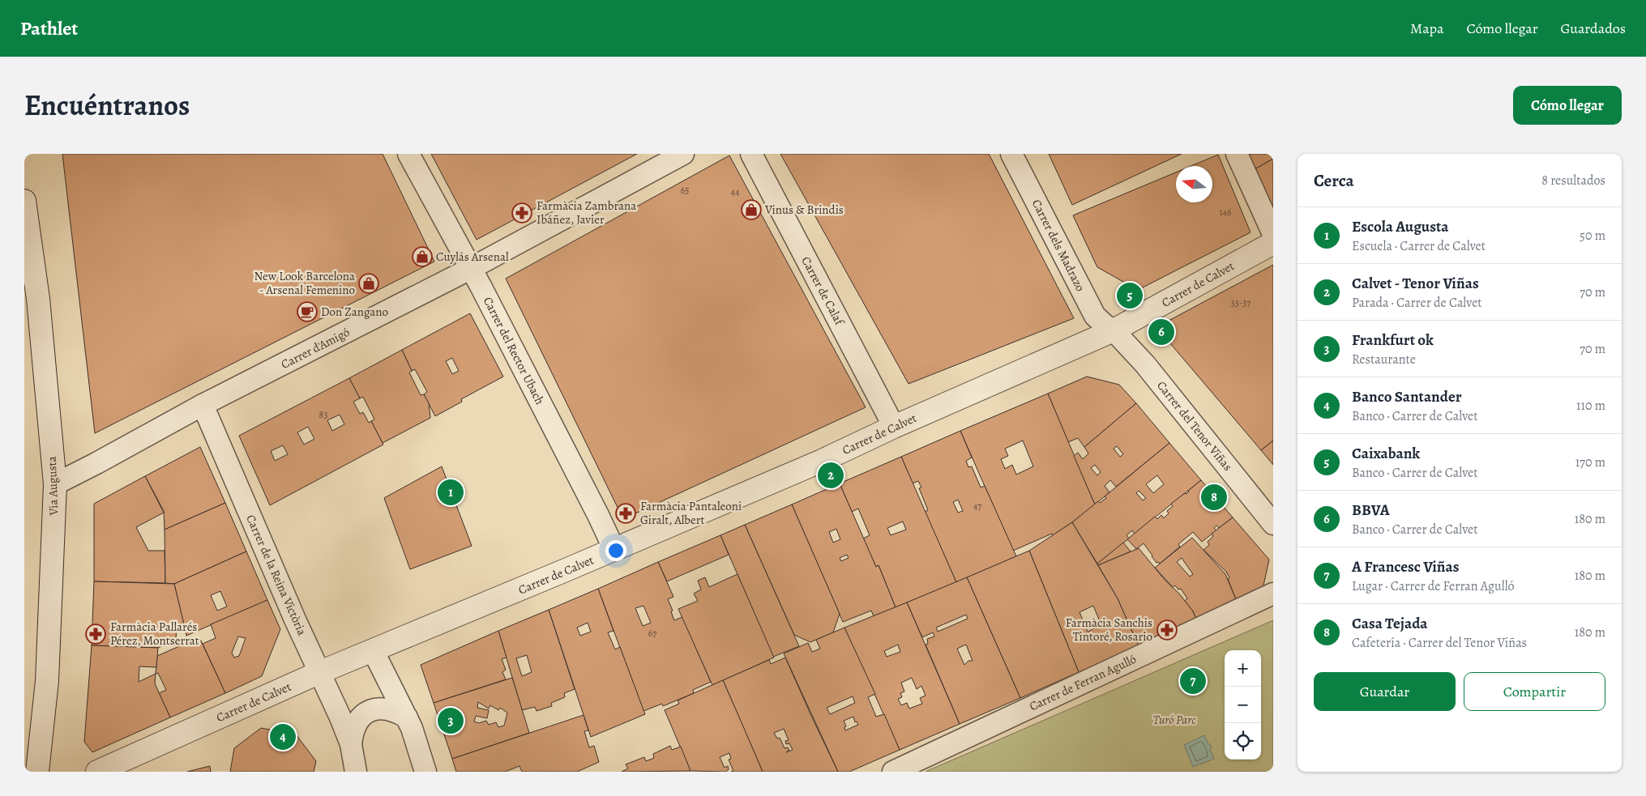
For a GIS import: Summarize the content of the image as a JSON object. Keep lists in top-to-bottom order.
{
  "streets": {
    "street": [
      "Carrer dels Madrazo",
      "Carrer de Calvet",
      "Carrer de Calaf",
      "Carrer d'Amigó",
      "Carrer del Rector Ubach",
      "Carrer del Tenor Viñas",
      "Via Augusta",
      "Carrer de la Reina Victòria",
      "Carrer de Ferran Agulló"
    ]
  },
  "crossings": [
    ["Carrer dels Madrazo", "Carrer de Calvet"],
    ["Carrer dels Madrazo", "Carrer del Tenor Viñas"],
    ["Carrer de Calvet", "Carrer de Calaf"],
    ["Carrer de Calvet", "Carrer del Rector Ubach"],
    ["Carrer de Calvet", "Carrer del Tenor Viñas"],
    ["Carrer de Calvet", "Carrer de la Reina Victòria"],
    ["Carrer d'Amigó", "Carrer del Rector Ubach"],
    ["Carrer d'Amigó", "Via Augusta"],
    ["Carrer d'Amigó", "Carrer de la Reina Victòria"]
  ],
  "parks": ["Turó Parc"],
  "places": {
    "shop": ["Vinus & Brindis", "Cuylás Arsenal", "New Look Barcelona - Arsenal Femenino"],
    "pharmacy": [
      "Farmàcia Zambrana Ibáñez, Javier",
      "Farmàcia Pantaleoni Giralt, Albert",
      "Farmàcia Sanchis Tintoré, Rosario",
      "Farmàcia Pallarés Pérez, Montserrat"
    ],
    "cafe": ["Don Zangano"]
  },
  "house_numbers": [
    "65",
    "44",
    "146",
    "33-37",
    "83",
    "47",
    "67"
  ],
  "north": "left",
  "page": {
    "header": "Pathlet",
    "nav": ["Mapa", "Cómo llegar", "Guardados"],
    "title": "Encuéntranos",
    "buttons": [
      "Cómo llegar",
      ["Guardar", "Compartir"]
    ],
    "heading": ["Cerca", "8 resultados"],
    "list": [
      {
        "mark": "1",
        "name": "Escola Augusta",
        "note": "Escuela · Carrer de Calvet",
        "value": "50 m"
      },
      {
        "mark": "2",
        "name": "Calvet - Tenor Viñas",
        "note": "Parada · Carrer de Calvet",
        "value": "70 m"
      },
      {
        "mark": "3",
        "name": "Frankfurt ok",
        "note": "Restaurante",
        "value": "70 m"
      },
      {
        "mark": "4",
        "name": "Banco Santander",
        "note": "Banco · Carrer de Calvet",
        "value": "110 m"
      },
      {
        "mark": "5",
        "name": "Caixabank",
        "note": "Banco · Carrer de Calvet",
        "value": "170 m"
      },
      {
        "mark": "6",
        "name": "BBVA",
        "note": "Banco · Carrer de Calvet",
        "value": "180 m"
      },
      {
        "mark": "7",
        "name": "A Francesc Viñas",
        "note": "Lugar · Carrer de Ferran Agulló",
        "value": "180 m"
      },
      {
        "mark": "8",
        "name": "Casa Tejada",
        "note": "Cafetería · Carrer del Tenor Viñas",
        "value": "180 m"
      }
    ],
    "pins": [
      "5",
      "6",
      "2",
      "1",
      "8",
      "7",
      "3",
      "4"
    ],
    "map_buttons": ["+", "−"]
  }
}
